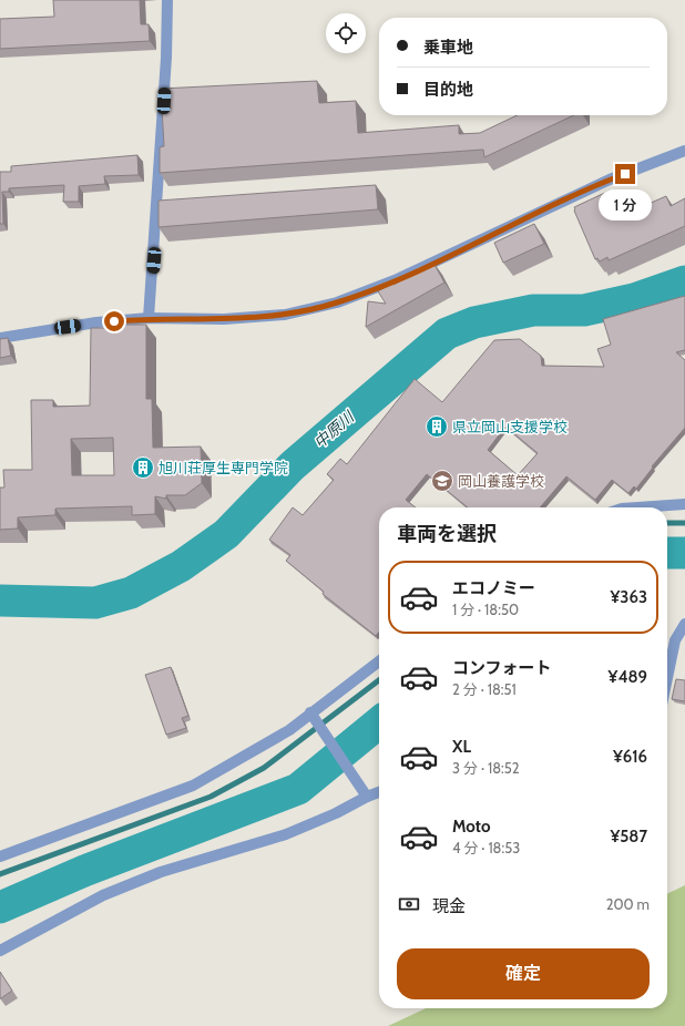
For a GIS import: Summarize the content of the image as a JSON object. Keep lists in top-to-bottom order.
{
  "water": ["中原川"],
  "places": {
    "building": ["県立岡山支援学校", "旭川荘厚生専門学院"],
    "school or university": ["岡山養護学校"]
  },
  "page": {
    "banner": ["乗車地", "目的地"],
    "bubble": "1 分",
    "heading": "車両を選択",
    "list": [
      {
        "name": "エコノミー",
        "note": "1 分 · 18:50",
        "value": "¥363"
      },
      {
        "name": "コンフォート",
        "note": "2 分 · 18:51",
        "value": "¥489"
      },
      {
        "name": "XL",
        "note": "3 分 · 18:52",
        "value": "¥616"
      },
      {
        "name": "Moto",
        "note": "4 分 · 18:53",
        "value": "¥587"
      }
    ],
    "pay": ["現金", "200 m"],
    "buttons": "確定"
  }
}
